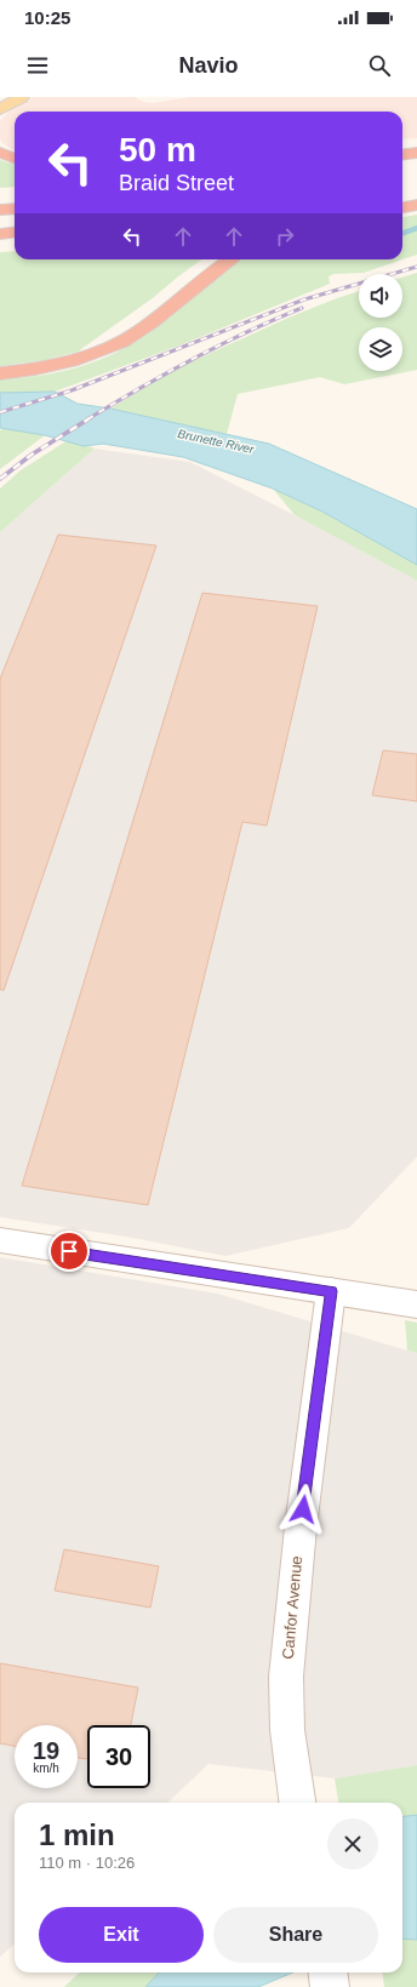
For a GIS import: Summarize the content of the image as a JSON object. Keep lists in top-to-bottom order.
{
  "streets": {
    "street": ["Canfor Avenue"]
  },
  "water": ["Brunette River"],
  "page": {
    "status": "10:25",
    "header": "Navio",
    "turn": ["50 m", "Braid Street"],
    "speed": "19 km/h",
    "limit": "30",
    "heading": ["1 min", "110 m · 10:26"],
    "buttons": ["Exit", "Share"]
  }
}
